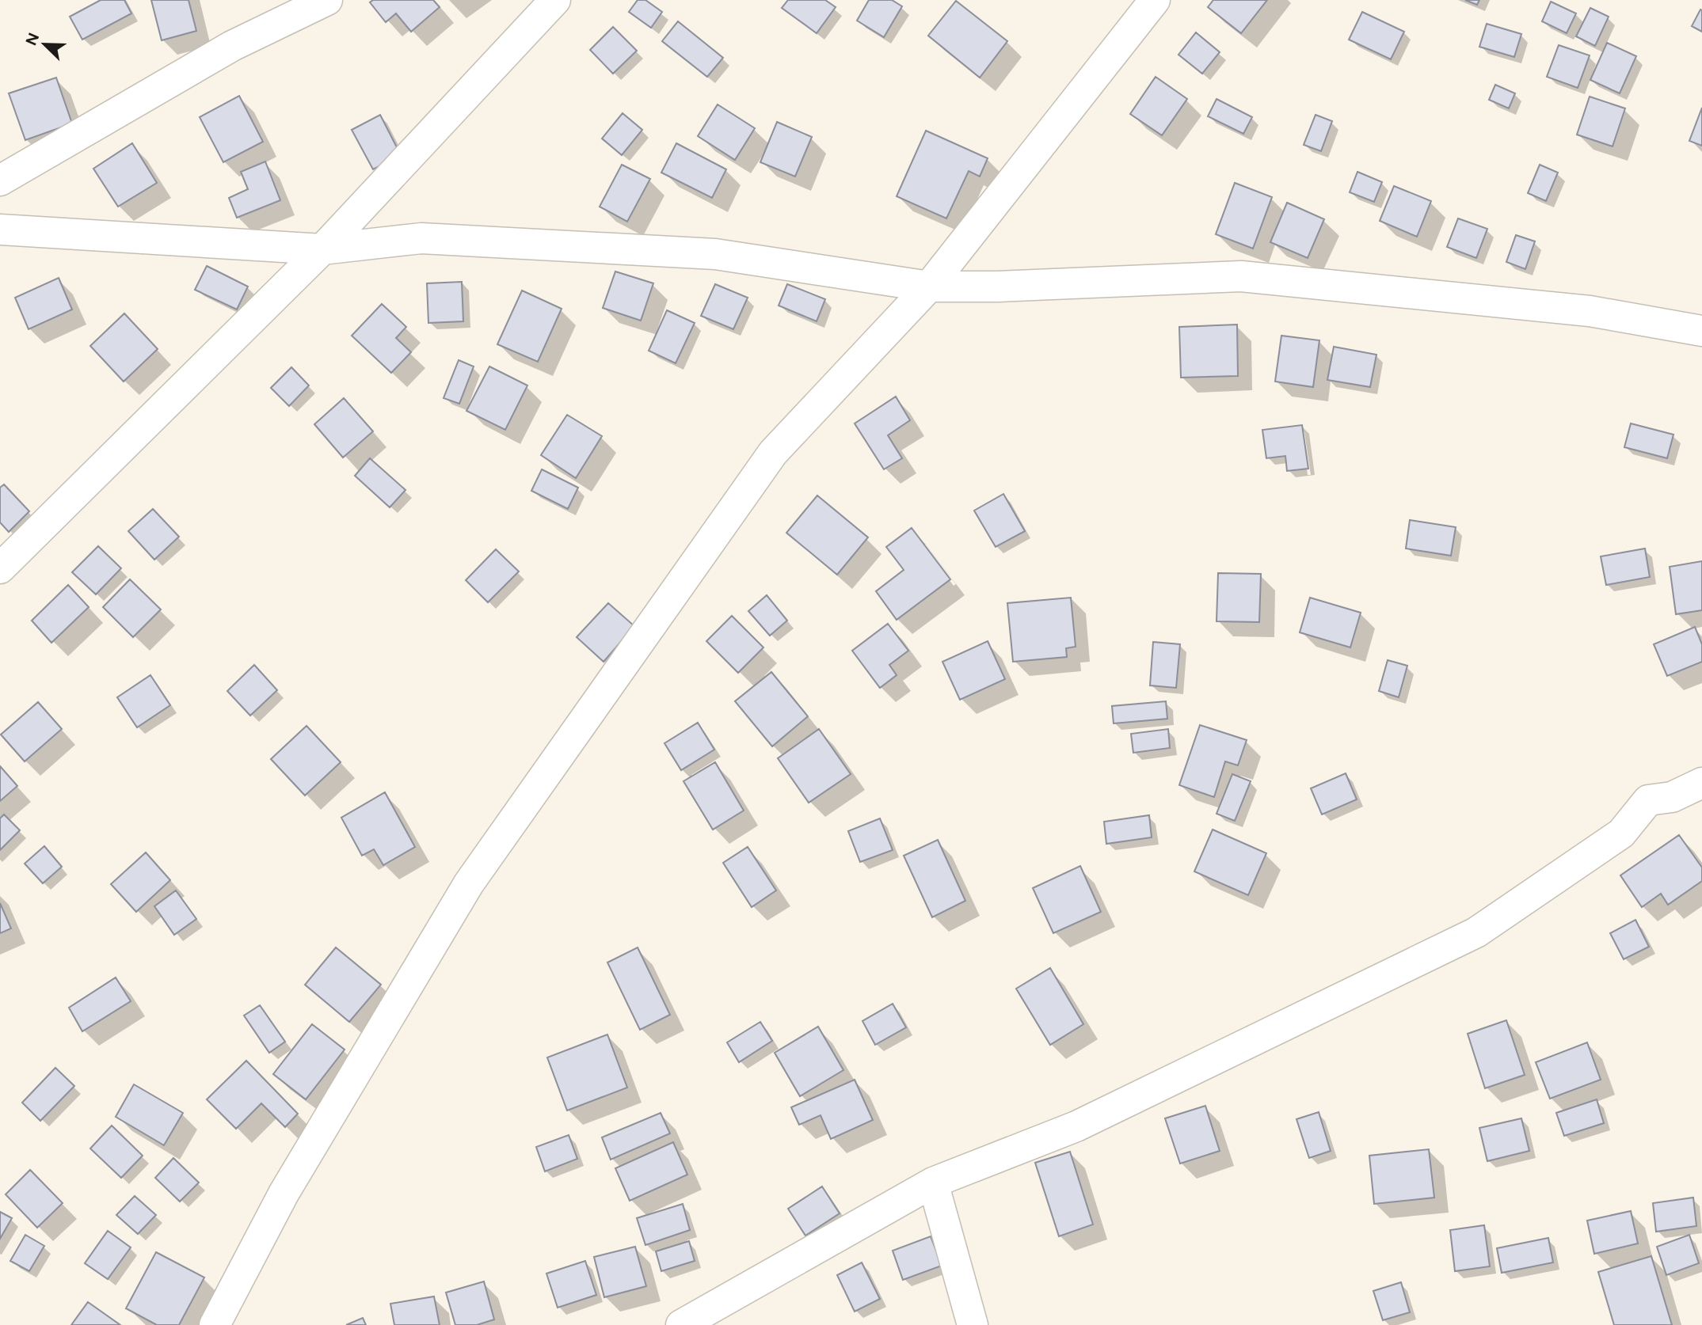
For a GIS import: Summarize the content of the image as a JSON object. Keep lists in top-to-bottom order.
{
  "north": "top left"
}
